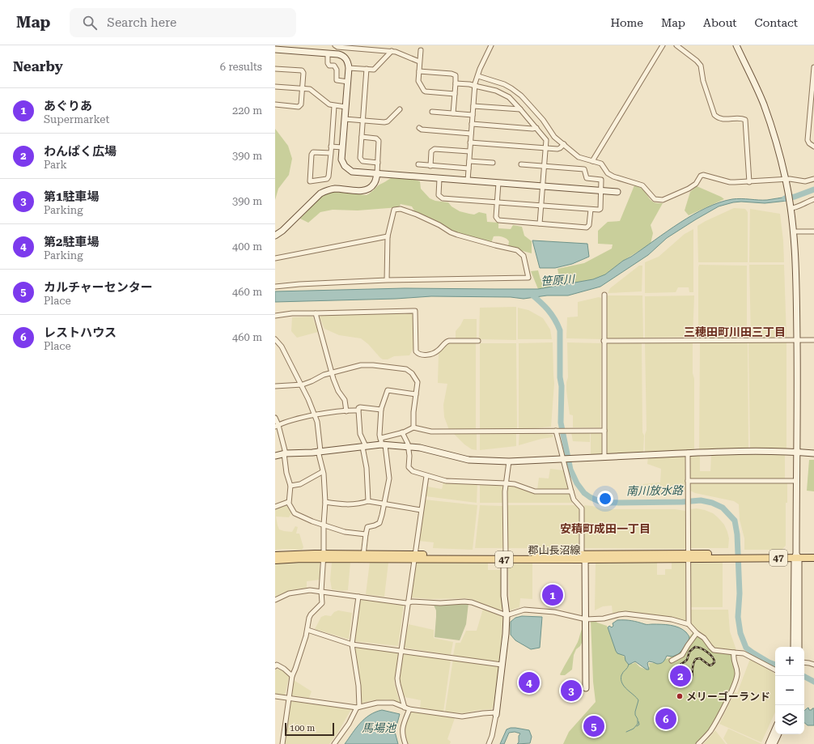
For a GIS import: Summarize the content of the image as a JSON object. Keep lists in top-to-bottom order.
{
  "streets": {
    "main road": ["郡山長沼線", "47"]
  },
  "districts": ["三穂田町川田三丁目", "安積町成田一丁目"],
  "water": ["笹原川", "南川放水路", "馬場池"],
  "places": ["メリーゴーランド"],
  "scale_bar": "100 m",
  "page": {
    "header": "Map",
    "search": "Search here",
    "nav": [
      "Home",
      "Map",
      "About",
      "Contact"
    ],
    "heading": ["Nearby", "6 results"],
    "list": [
      {
        "mark": "1",
        "name": "あぐりあ",
        "note": "Supermarket",
        "value": "220 m"
      },
      {
        "mark": "2",
        "name": "わんぱく広場",
        "note": "Park",
        "value": "390 m"
      },
      {
        "mark": "3",
        "name": "第1駐車場",
        "note": "Parking",
        "value": "390 m"
      },
      {
        "mark": "4",
        "name": "第2駐車場",
        "note": "Parking",
        "value": "400 m"
      },
      {
        "mark": "5",
        "name": "カルチャーセンター",
        "note": "Place",
        "value": "460 m"
      },
      {
        "mark": "6",
        "name": "レストハウス",
        "note": "Place",
        "value": "460 m"
      }
    ],
    "pins": [
      "1",
      "2",
      "4",
      "3",
      "6",
      "5"
    ],
    "map_buttons": ["+", "−"],
    "scale": "100 m"
  }
}
